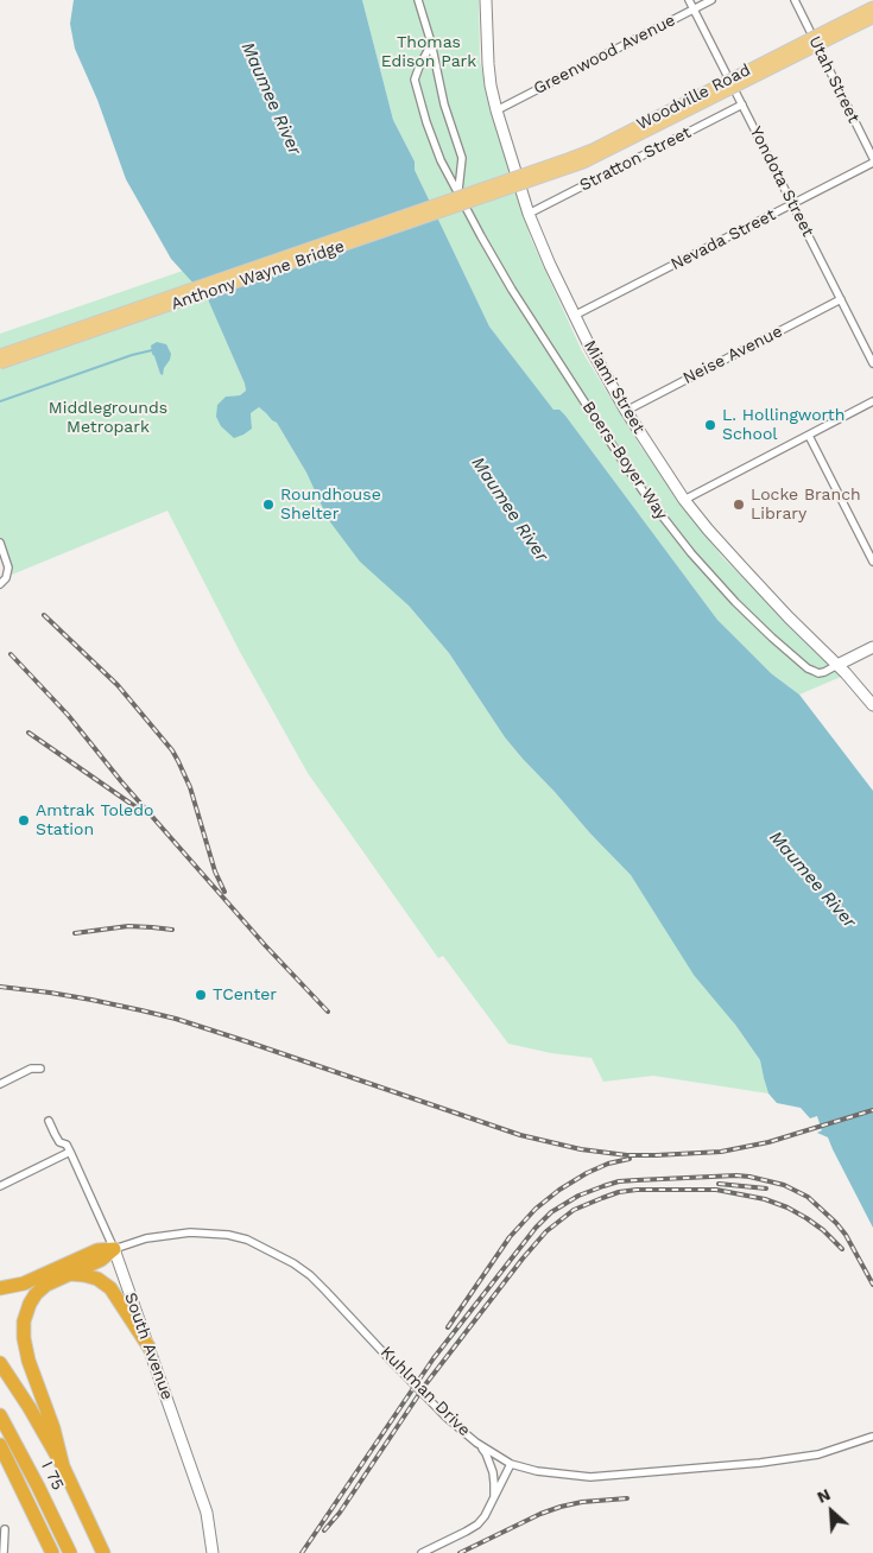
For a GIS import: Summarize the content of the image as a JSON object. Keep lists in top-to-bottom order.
{
  "streets": {
    "highway": ["I 75"],
    "main road": ["Woodville Road", "Anthony Wayne Bridge"],
    "street": [
      "Greenwood Avenue",
      "Utah Street",
      "Stratton Street",
      "Yondota Street",
      "Nevada Street",
      "Neise Avenue",
      "Miami Street",
      "Boers-Boyer Way",
      "South Avenue",
      "Kuhlman Drive"
    ]
  },
  "crossings": [
    ["Greenwood Avenue", "Yondota Street"],
    ["Greenwood Avenue", "Miami Street"],
    ["Woodville Road", "Anthony Wayne Bridge"],
    ["Stratton Street", "Yondota Street"],
    ["Stratton Street", "Miami Street"],
    ["Yondota Street", "Nevada Street"],
    ["Yondota Street", "Neise Avenue"],
    ["Nevada Street", "Miami Street"],
    ["Neise Avenue", "Miami Street"],
    ["Miami Street", "Boers-Boyer Way"],
    ["South Avenue", "Kuhlman Drive"]
  ],
  "water": ["Maumee River"],
  "parks": ["Thomas Edison Park", "Middlegrounds Metropark"],
  "places": [
    "L. Hollingworth School",
    "Roundhouse Shelter",
    "Locke Branch Library",
    "Amtrak Toledo Station",
    "TCenter"
  ],
  "north": "top left"
}
